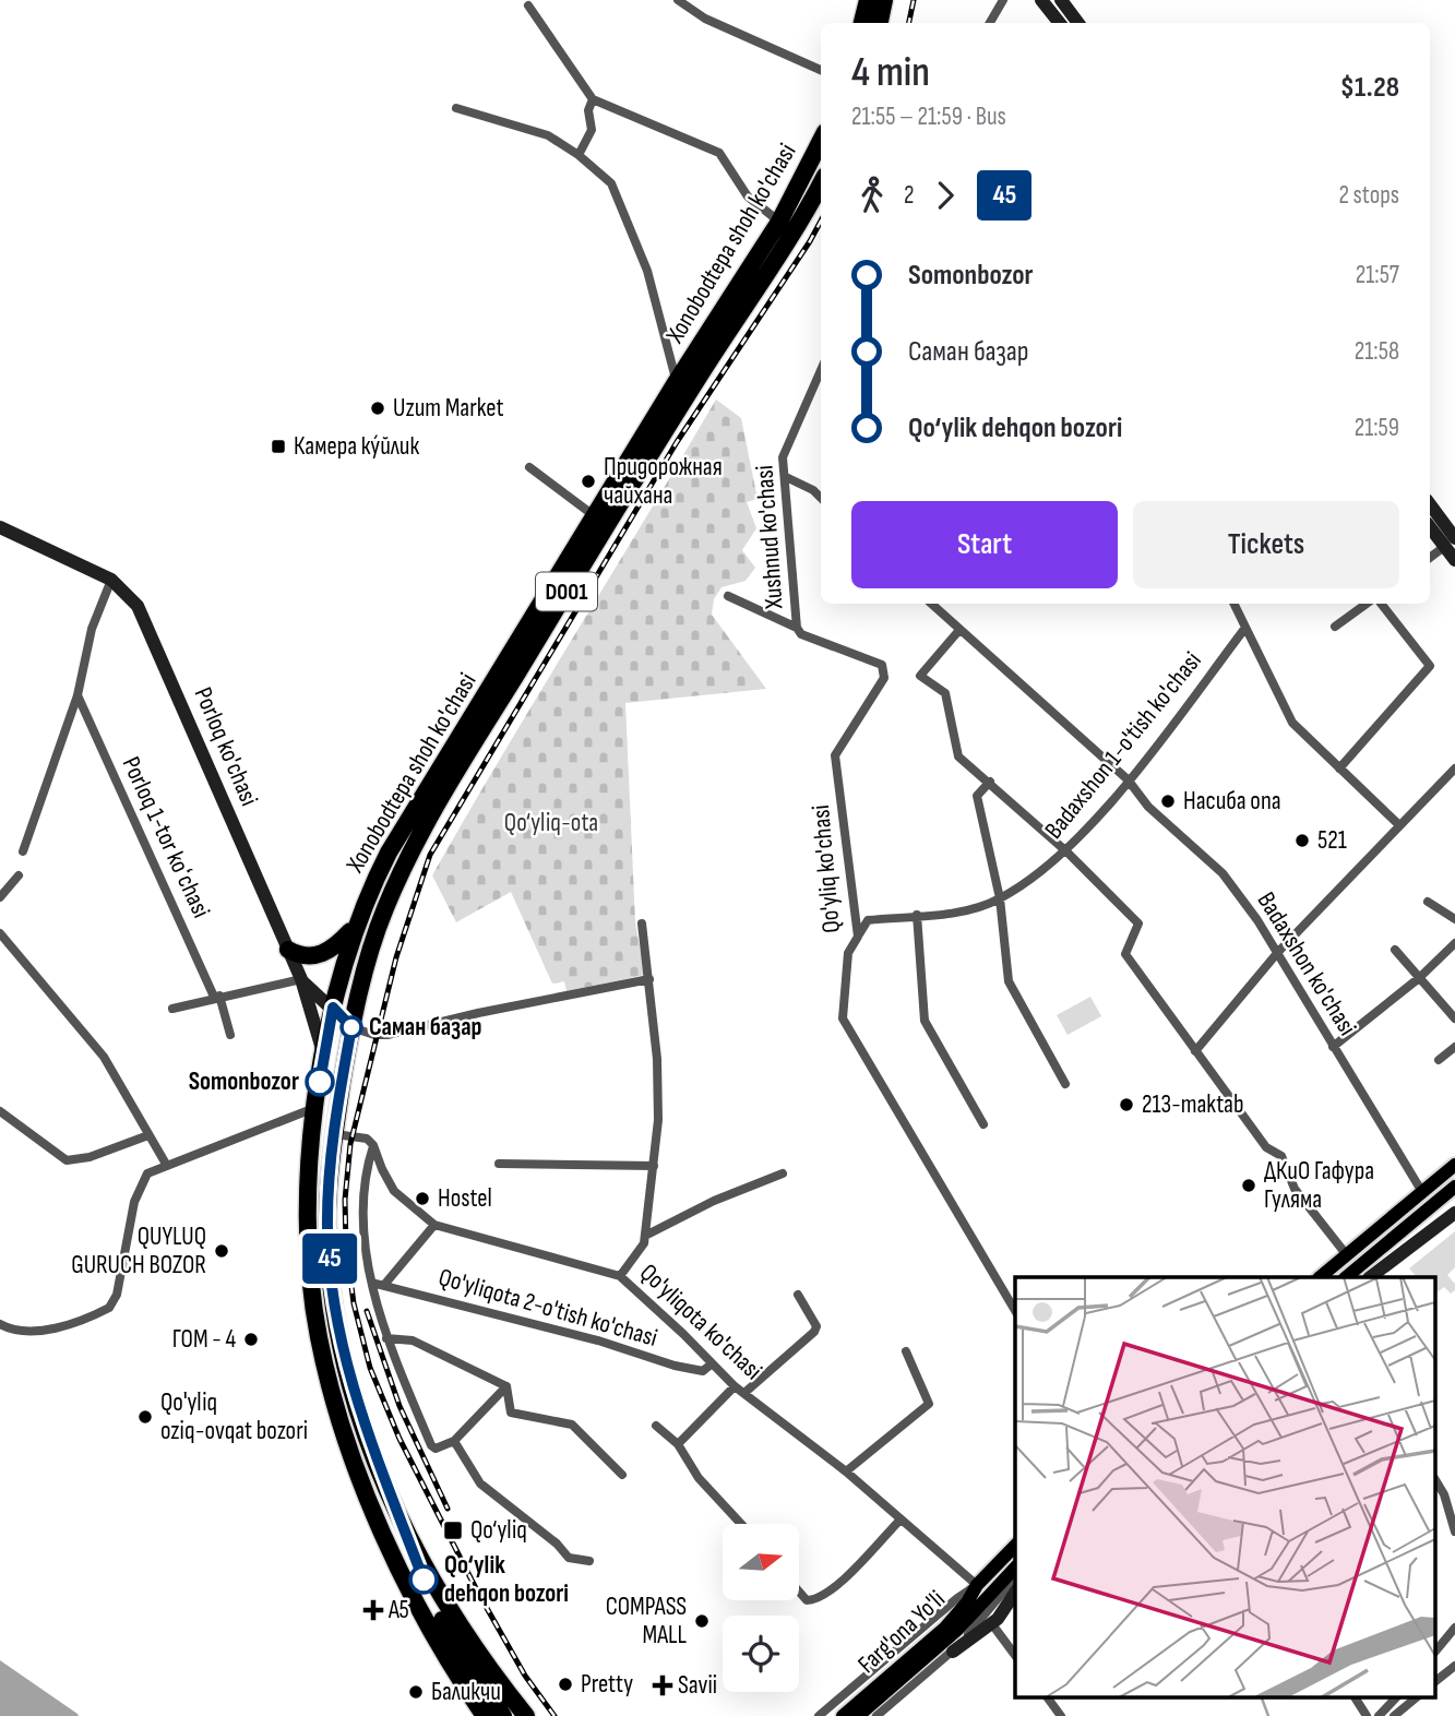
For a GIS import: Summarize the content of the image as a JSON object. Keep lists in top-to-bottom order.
{
  "streets": {
    "highway": ["Xonobodtepa shoh ko'chasi", "D001"],
    "main road": ["Porloq ko'chasi", "Farg'ona Yo'li"],
    "street": [
      "Xushnud ko'chasi",
      "Badaxshon 1-o'tish ko'chasi",
      "Porloq 1-tor koʻchasi",
      "Qo'yliq ko'chasi",
      "Badaxshon ko'chasi",
      "Qo'yliqota 2-o'tish ko'chasi",
      "Qo'yliqota ko'chasi"
    ]
  },
  "crossings": [
    ["Xonobodtepa shoh ko'chasi", "Porloq ko'chasi"],
    ["Xushnud ko'chasi", "Qo'yliq ko'chasi"],
    ["Badaxshon 1-o'tish ko'chasi", "Qo'yliq ko'chasi"],
    ["Badaxshon 1-o'tish ko'chasi", "Badaxshon ko'chasi"],
    ["Qo'yliqota 2-o'tish ko'chasi", "Qo'yliqota ko'chasi"],
    ["Qo'yliqota ko'chasi", "Farg'ona Yo'li"]
  ],
  "parks": ["Qo‘yliq-ota"],
  "places": {
    "other": [
      "Uzum Market",
      "Придорожная чайхана",
      "Насиба опа",
      "521",
      "Саман базар",
      "Somonbozor",
      "213-maktab",
      "ДКиО Гафура Гуляма",
      "Hostel",
      "QUYLUQ GURUCH BOZOR",
      "ГОМ - 4",
      "Qo'yliq oziq-ovqat bozori",
      "Qo‘ylik dehqon bozori",
      "COMPASS MALL",
      "Pretty",
      "Баликчи"
    ],
    "transit": ["Камера ку́йлик", "Qo‘yliq"],
    "health": ["А5", "Savii"]
  },
  "lines": ["bus line 45"],
  "north": "right",
  "page": {
    "on_map": "45",
    "heading": ["4 min", "21:55 – 21:59 · Bus", "$1.28"],
    "legs": ["2", "45", "2 stops"],
    "list": [
      {
        "name": "Somonbozor",
        "value": "21:57"
      },
      {
        "name": "Саман базар",
        "value": "21:58"
      },
      {
        "name": "Qo‘ylik dehqon bozori",
        "value": "21:59"
      }
    ],
    "buttons": ["Start", "Tickets"]
  }
}
